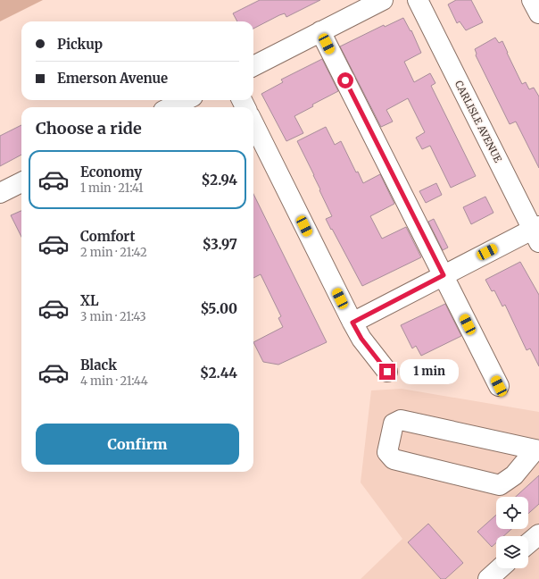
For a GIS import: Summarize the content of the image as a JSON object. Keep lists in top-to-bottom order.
{
  "streets": {
    "street": ["CARLISLE AVENUE"]
  },
  "page": {
    "banner": ["Pickup", "Emerson Avenue"],
    "heading": "Choose a ride",
    "list": [
      {
        "name": "Economy",
        "note": "1 min · 21:41",
        "value": "$2.94"
      },
      {
        "name": "Comfort",
        "note": "2 min · 21:42",
        "value": "$3.97"
      },
      {
        "name": "XL",
        "note": "3 min · 21:43",
        "value": "$5.00"
      },
      {
        "name": "Black",
        "note": "4 min · 21:44",
        "value": "$2.44"
      }
    ],
    "bubble": "1 min",
    "buttons": "Confirm"
  }
}
